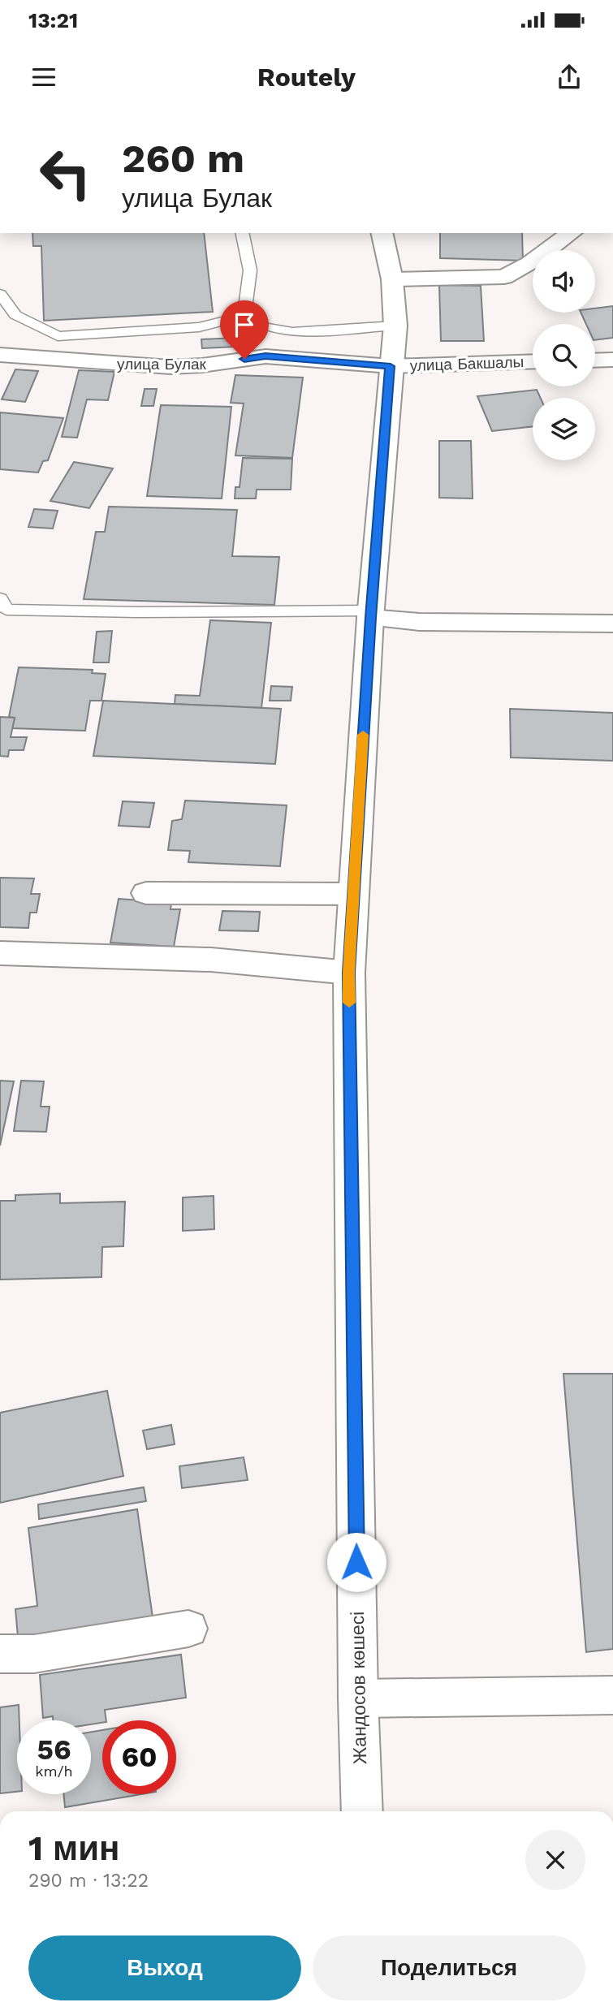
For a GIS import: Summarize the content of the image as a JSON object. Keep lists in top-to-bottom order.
{
  "streets": {
    "street": ["улица Булак", "улица Бакшалы", "Жандосов көшесі"]
  },
  "crossings": [
    ["улица Булак", "улица Бакшалы"],
    ["улица Булак", "Жандосов көшесі"],
    ["улица Бакшалы", "Жандосов көшесі"]
  ],
  "page": {
    "status": "13:21",
    "header": "Routely",
    "turn": ["260 m", "улица Булак"],
    "speed": "56 km/h",
    "limit": "60",
    "heading": ["1 мин", "290 m · 13:22"],
    "buttons": ["Выход", "Поделиться"]
  }
}
